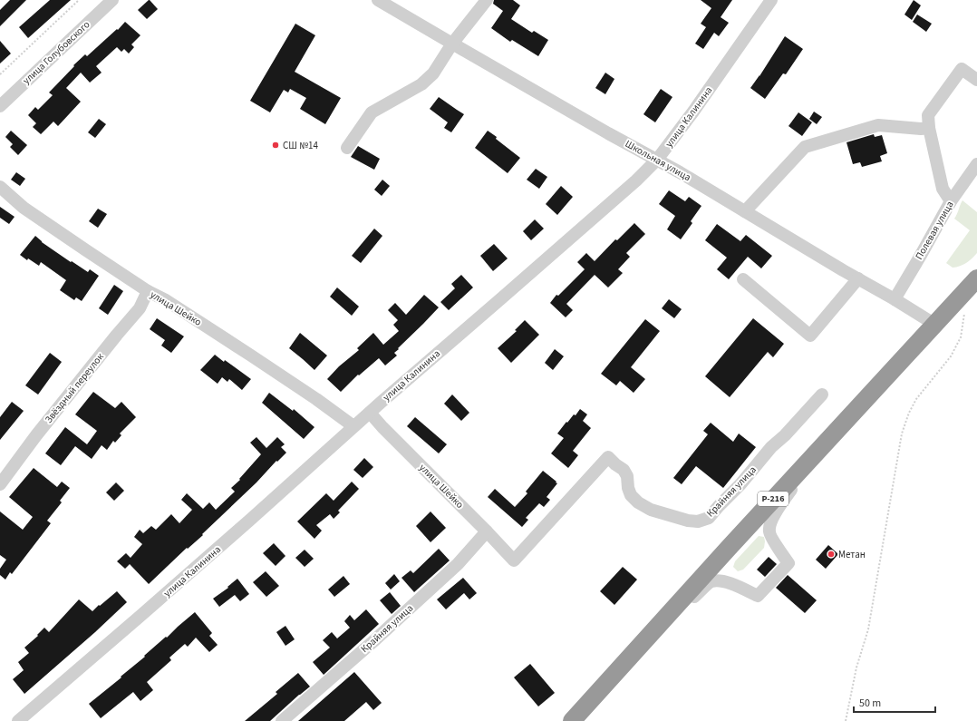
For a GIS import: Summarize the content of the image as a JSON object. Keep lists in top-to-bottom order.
{
  "streets": {
    "highway": ["Р-216"],
    "street": [
      "улица Голубовского",
      "улица Калинина",
      "Школьная улица",
      "Полевая улица",
      "улица Шейко",
      "Звёздный переулок",
      "Крайняя улица"
    ]
  },
  "crossings": [
    ["улица Калинина", "Школьная улица"],
    ["улица Калинина", "улица Шейко"],
    ["Школьная улица", "Полевая улица"],
    ["Школьная улица", "Р-216"],
    ["улица Шейко", "Звёздный переулок"],
    ["улица Шейко", "Крайняя улица"]
  ],
  "places": ["СШ №14", "Метан"],
  "scale_bar": "50 m"
}
